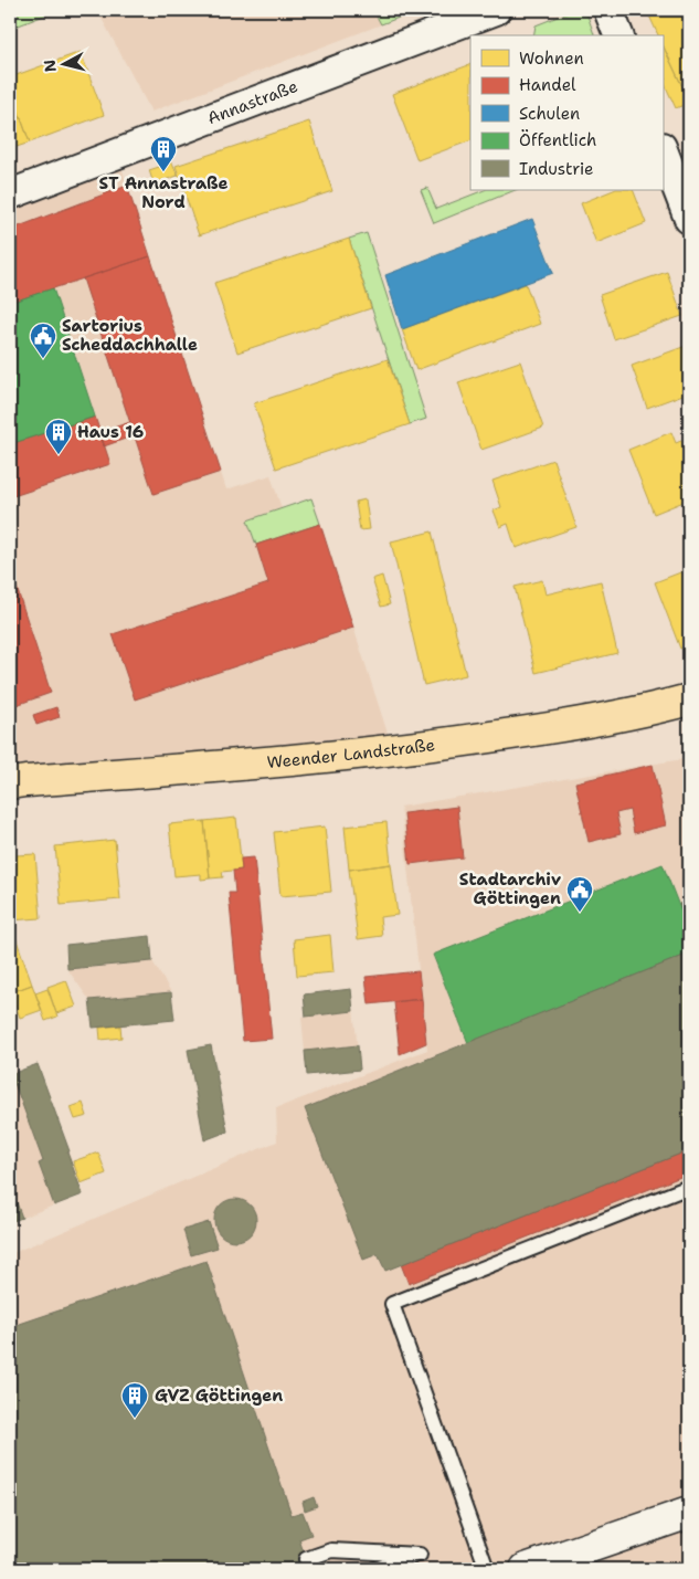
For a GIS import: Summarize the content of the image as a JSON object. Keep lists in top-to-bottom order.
{
  "streets": {
    "main road": ["Weender Landstraße"],
    "street": ["Annastraße"]
  },
  "places": {
    "building": ["ST Annastraße Nord", "Haus 16", "GVZ Göttingen"],
    "public building": ["Sartorius Scheddachhalle", "Stadtarchiv Göttingen"]
  },
  "legend": [
    "Wohnen",
    "Handel",
    "Schulen",
    "Öffentlich",
    "Industrie"
  ],
  "north": "left"
}
